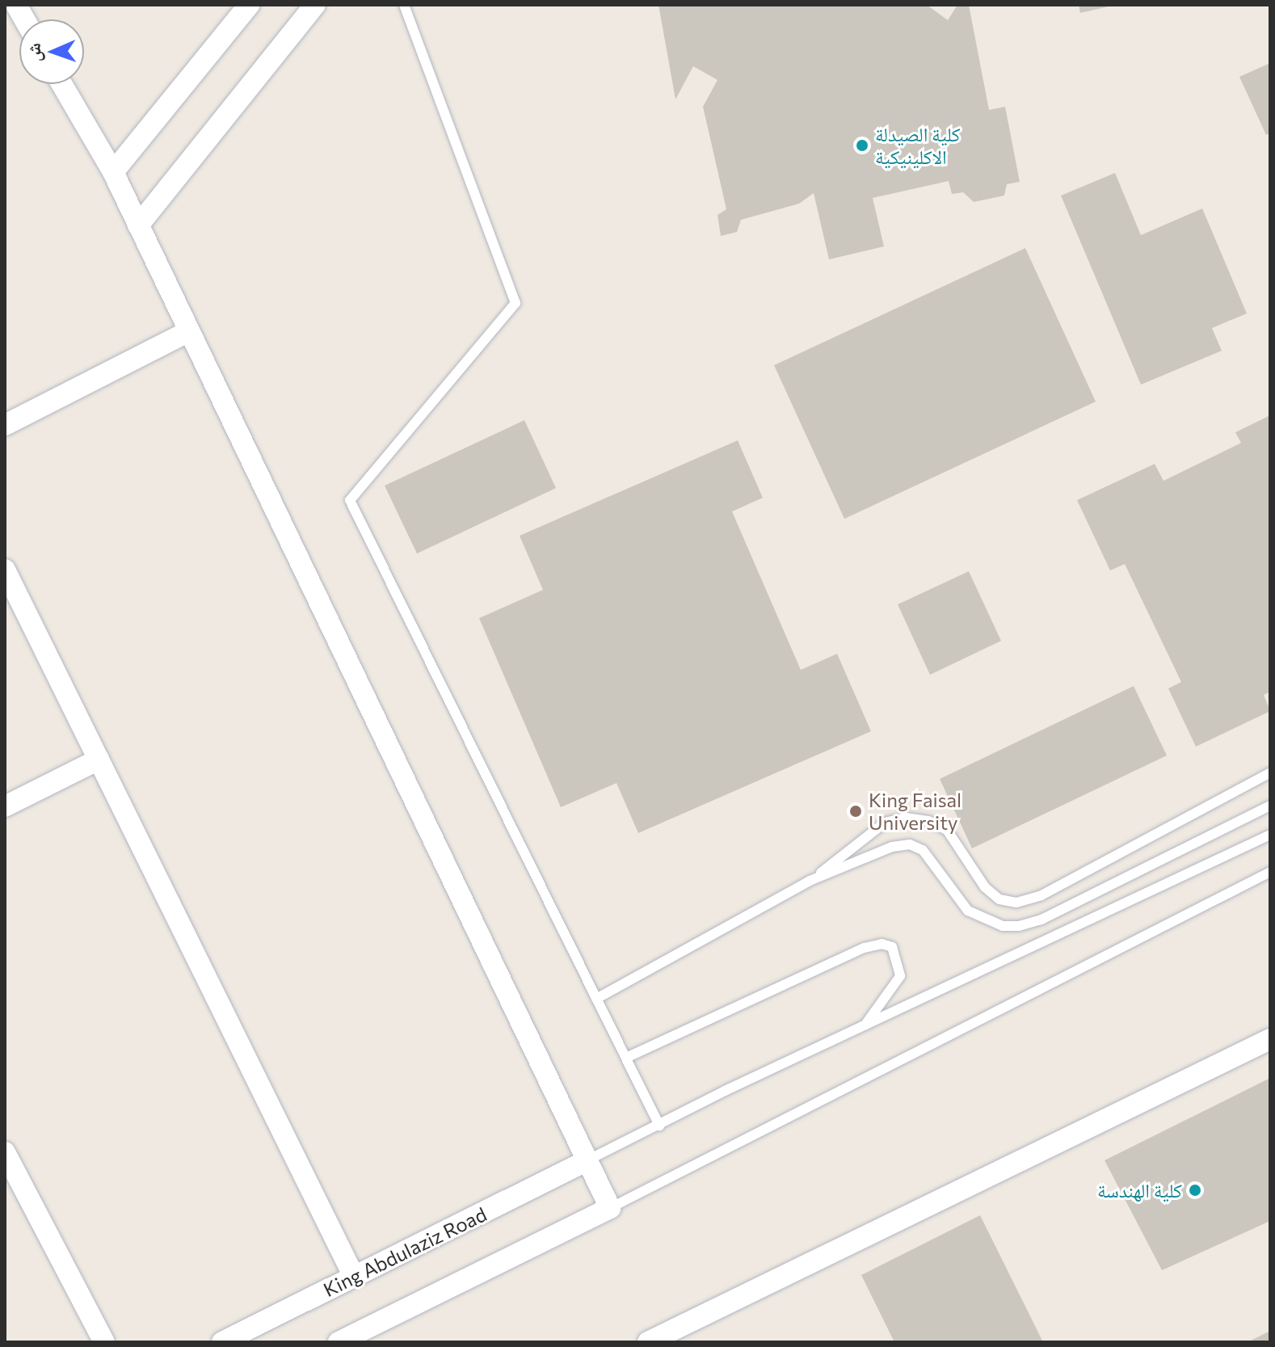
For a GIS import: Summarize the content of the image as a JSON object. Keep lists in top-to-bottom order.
{
  "streets": {
    "street": ["King Abdulaziz Road"]
  },
  "places": ["كلية الصيدلة الاكلينيكية", "King Faisal University", "كلية الهندسة"],
  "north": "left"
}
